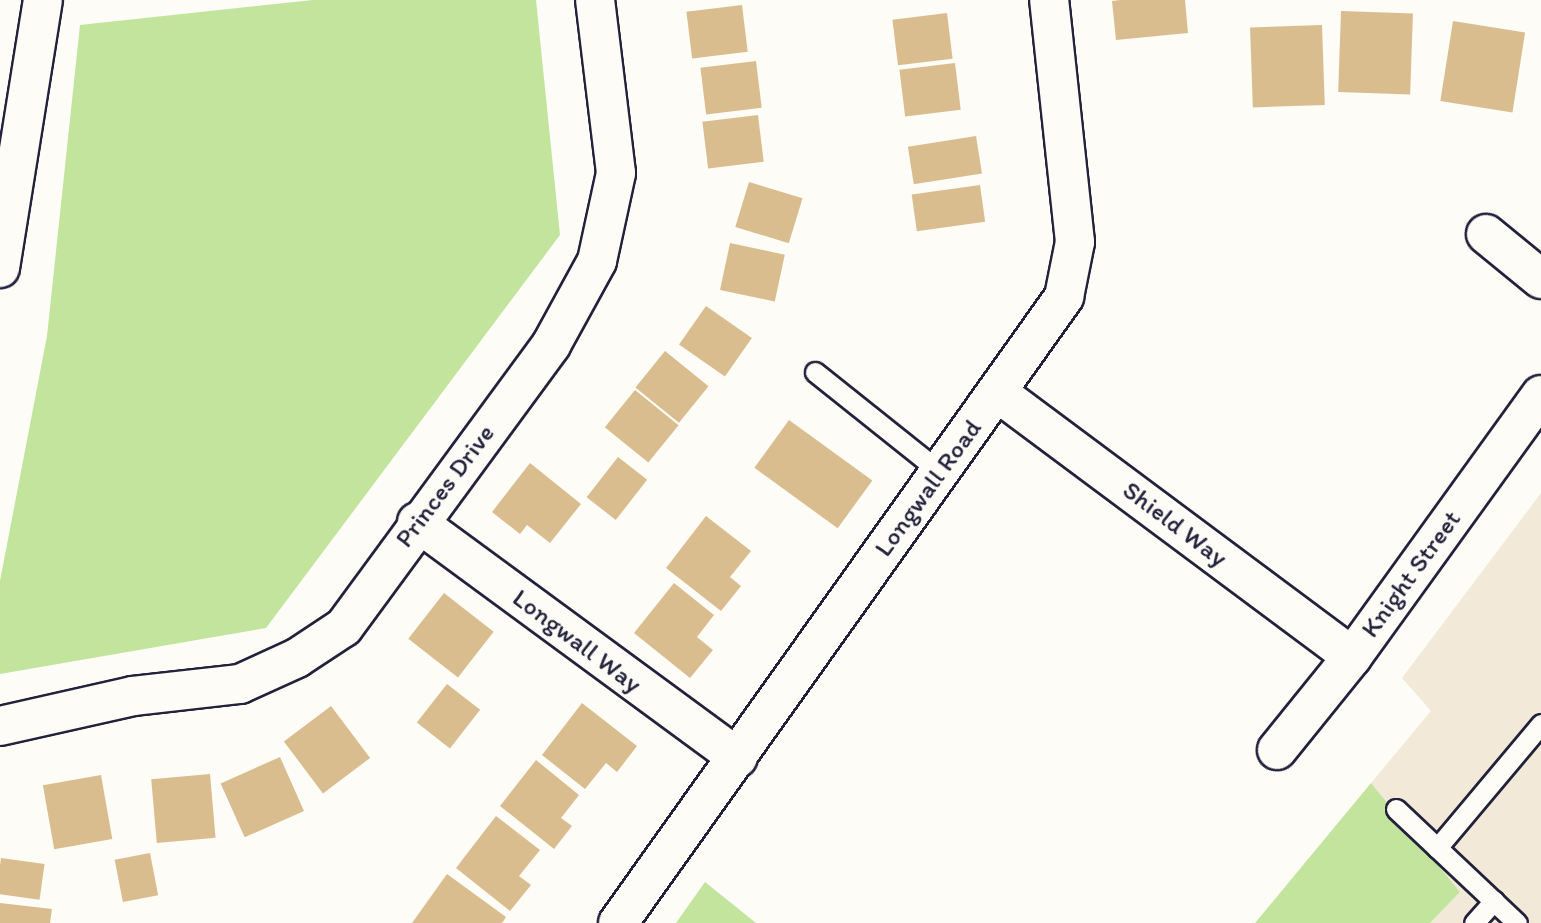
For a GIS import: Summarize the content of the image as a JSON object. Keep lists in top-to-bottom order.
{
  "streets": {
    "street": [
      "Princes Drive",
      "Longwall Road",
      "Shield Way",
      "Knight Street",
      "Longwall Way"
    ]
  },
  "crossings": [
    ["Princes Drive", "Longwall Way"],
    ["Longwall Road", "Shield Way"],
    ["Longwall Road", "Longwall Way"],
    ["Shield Way", "Knight Street"]
  ]
}
